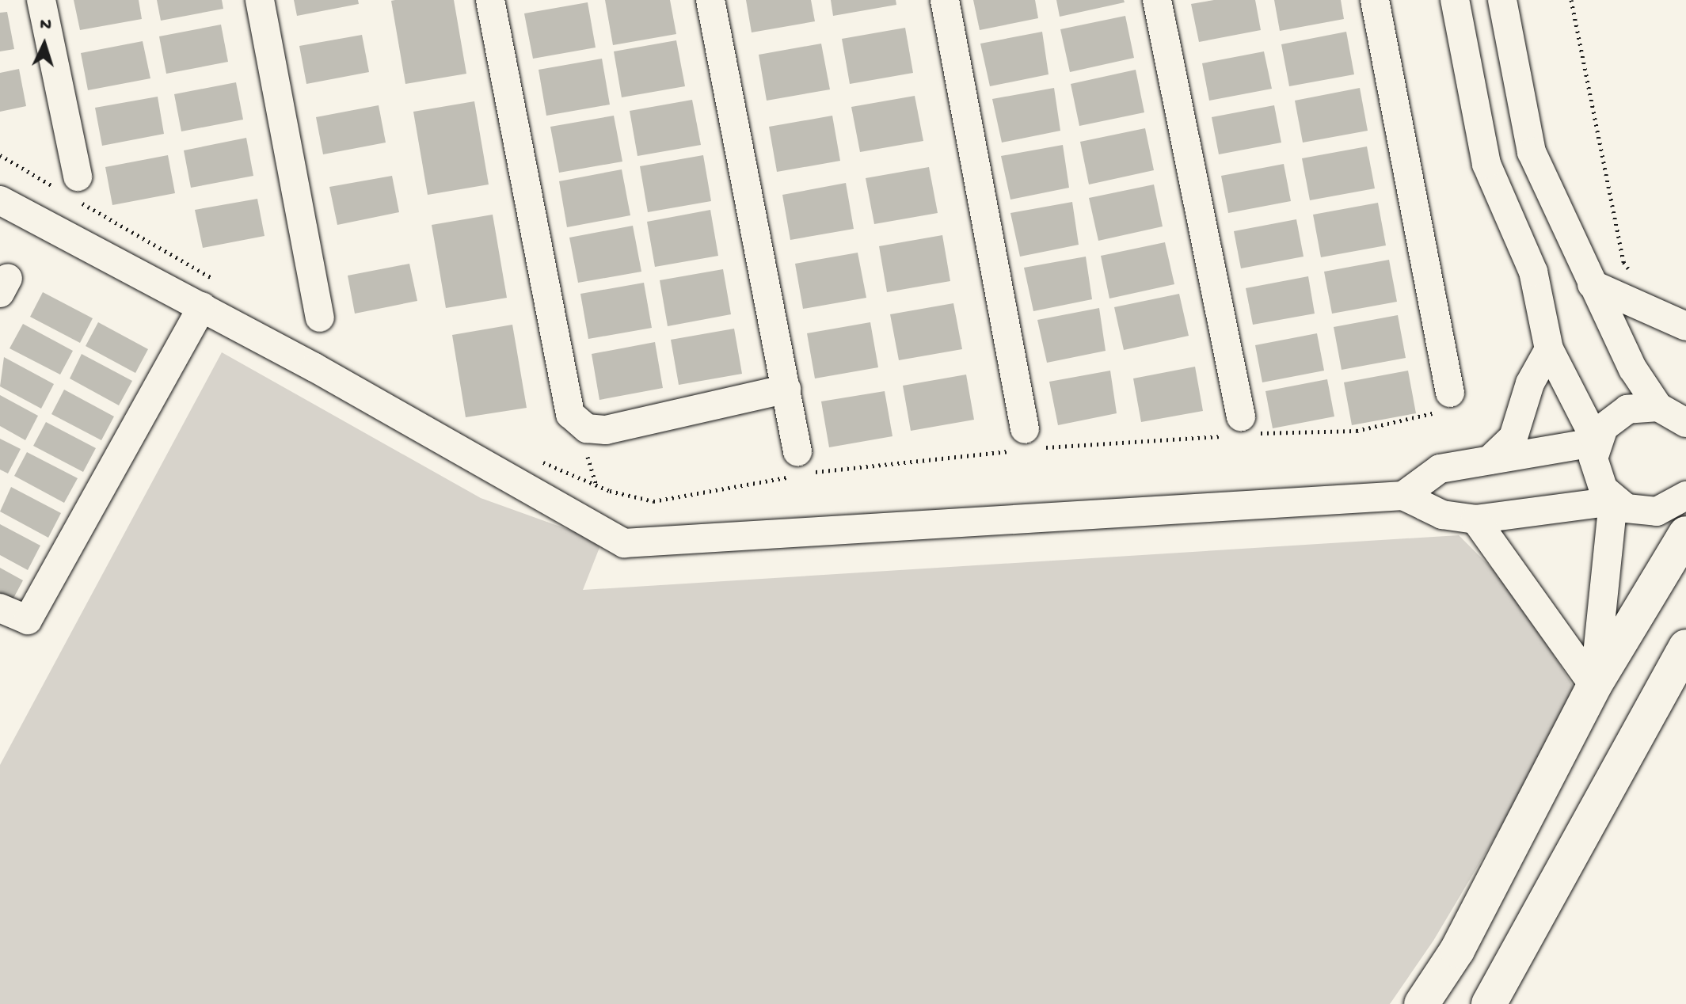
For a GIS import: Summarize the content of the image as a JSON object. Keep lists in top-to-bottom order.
{
  "north": "top"
}
